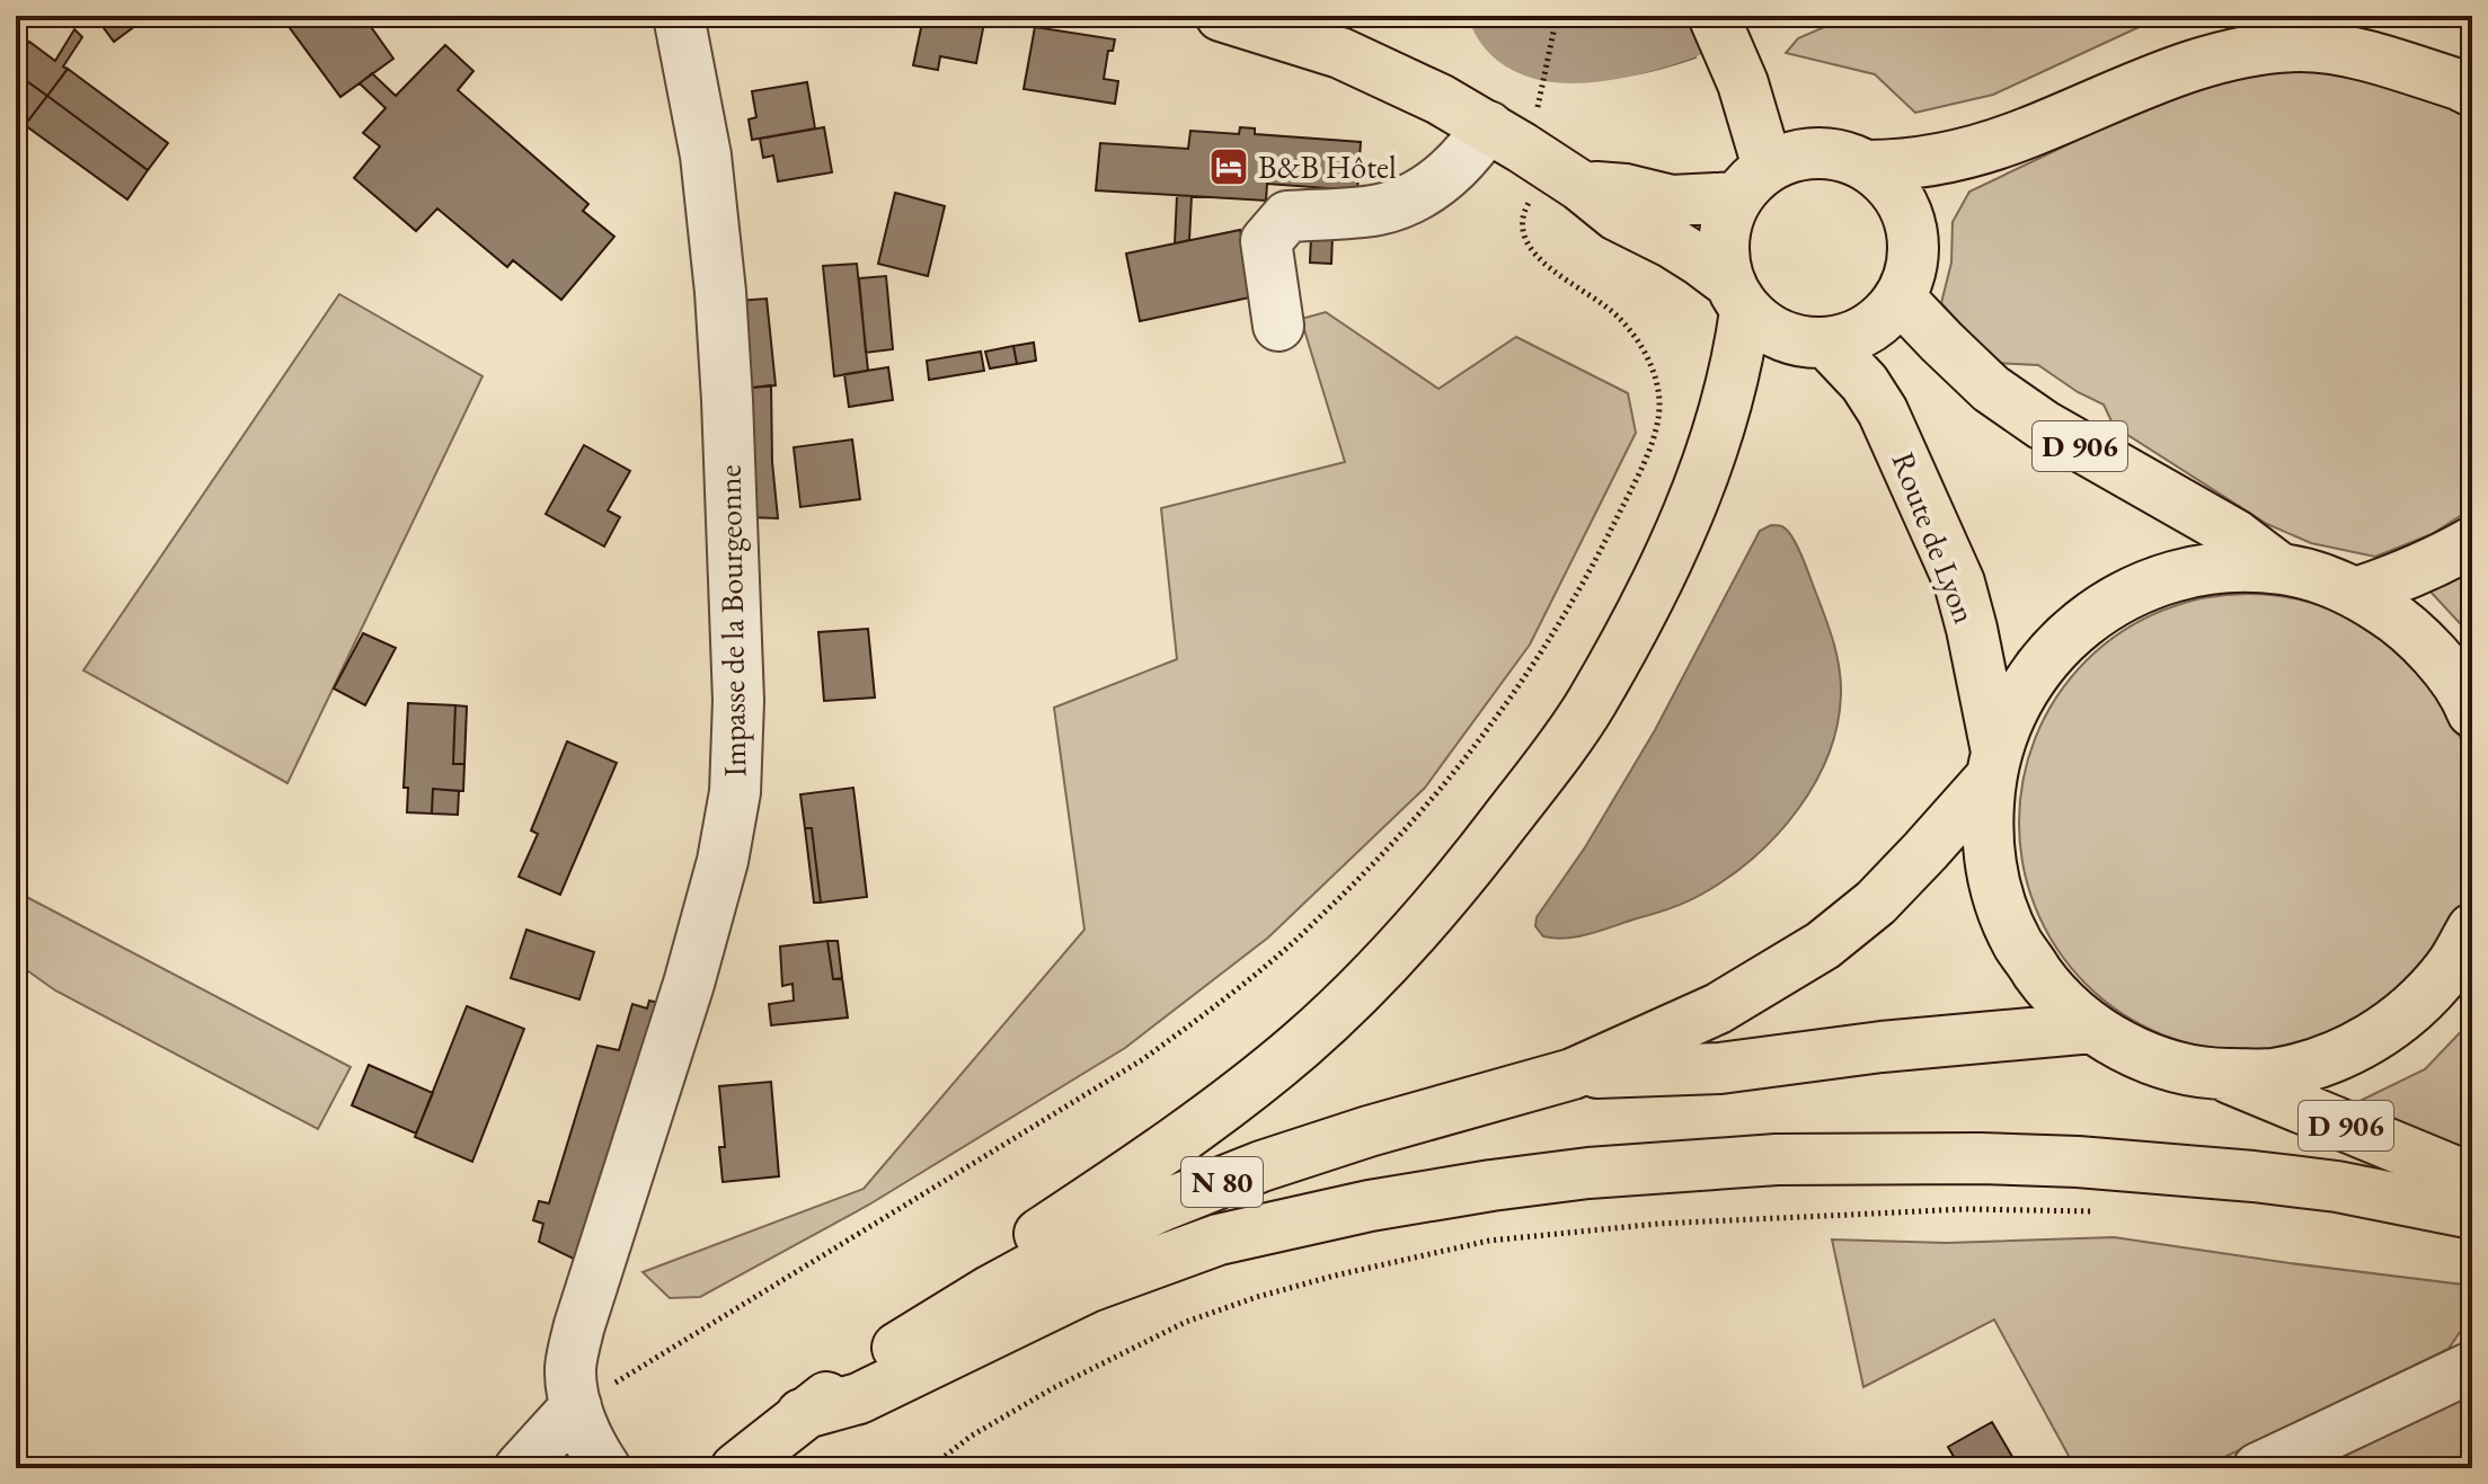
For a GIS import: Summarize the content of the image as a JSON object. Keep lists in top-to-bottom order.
{
  "streets": {
    "main road": ["D 906", "Route de Lyon", "N 80"],
    "street": ["Impasse de la Bourgeonne"]
  },
  "crossings": [
    ["D 906", "Route de Lyon"],
    ["Route de Lyon", "N 80"]
  ],
  "places": {
    "hotel": ["B&B Hôtel"]
  }
}
